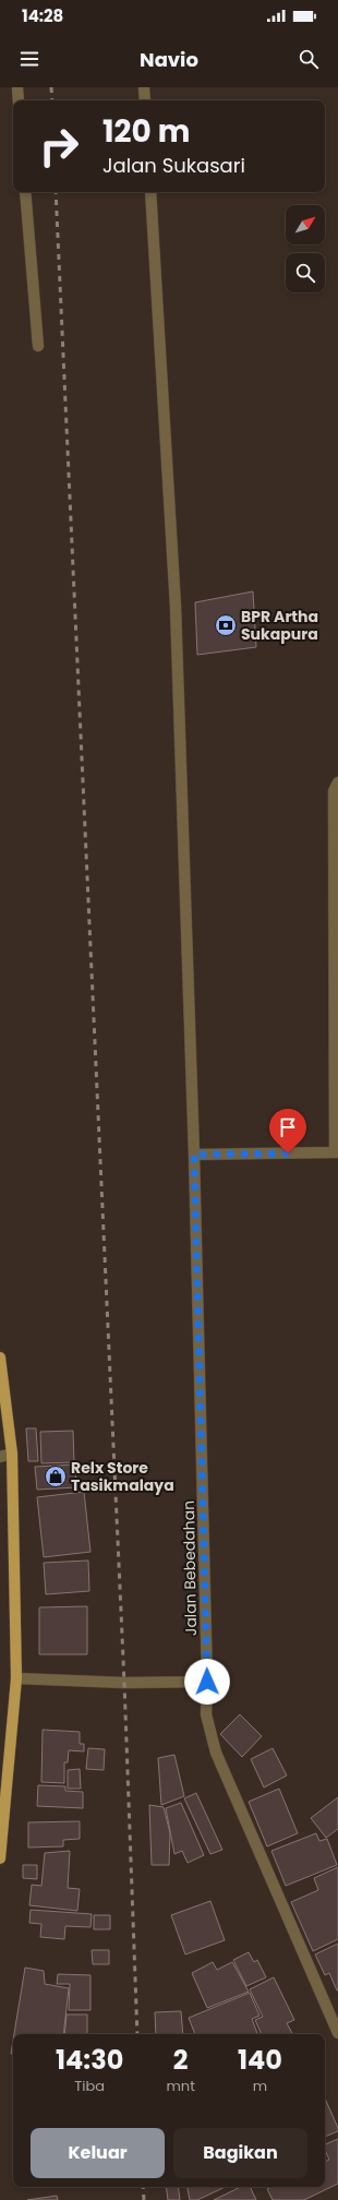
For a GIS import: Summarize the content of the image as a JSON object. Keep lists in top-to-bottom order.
{
  "streets": {
    "street": ["Jalan Bebedahan"]
  },
  "places": {
    "bank": ["BPR Artha Sukapura"],
    "shop": ["Relx Store Tasikmalaya"]
  },
  "north": "top right",
  "page": {
    "status": "14:28",
    "header": "Navio",
    "turn": ["120 m", "Jalan Sukasari"],
    "eta": [
      "14:30",
      "Tiba",
      "2",
      "mnt",
      "140",
      "m"
    ],
    "buttons": ["Keluar", "Bagikan"]
  }
}
